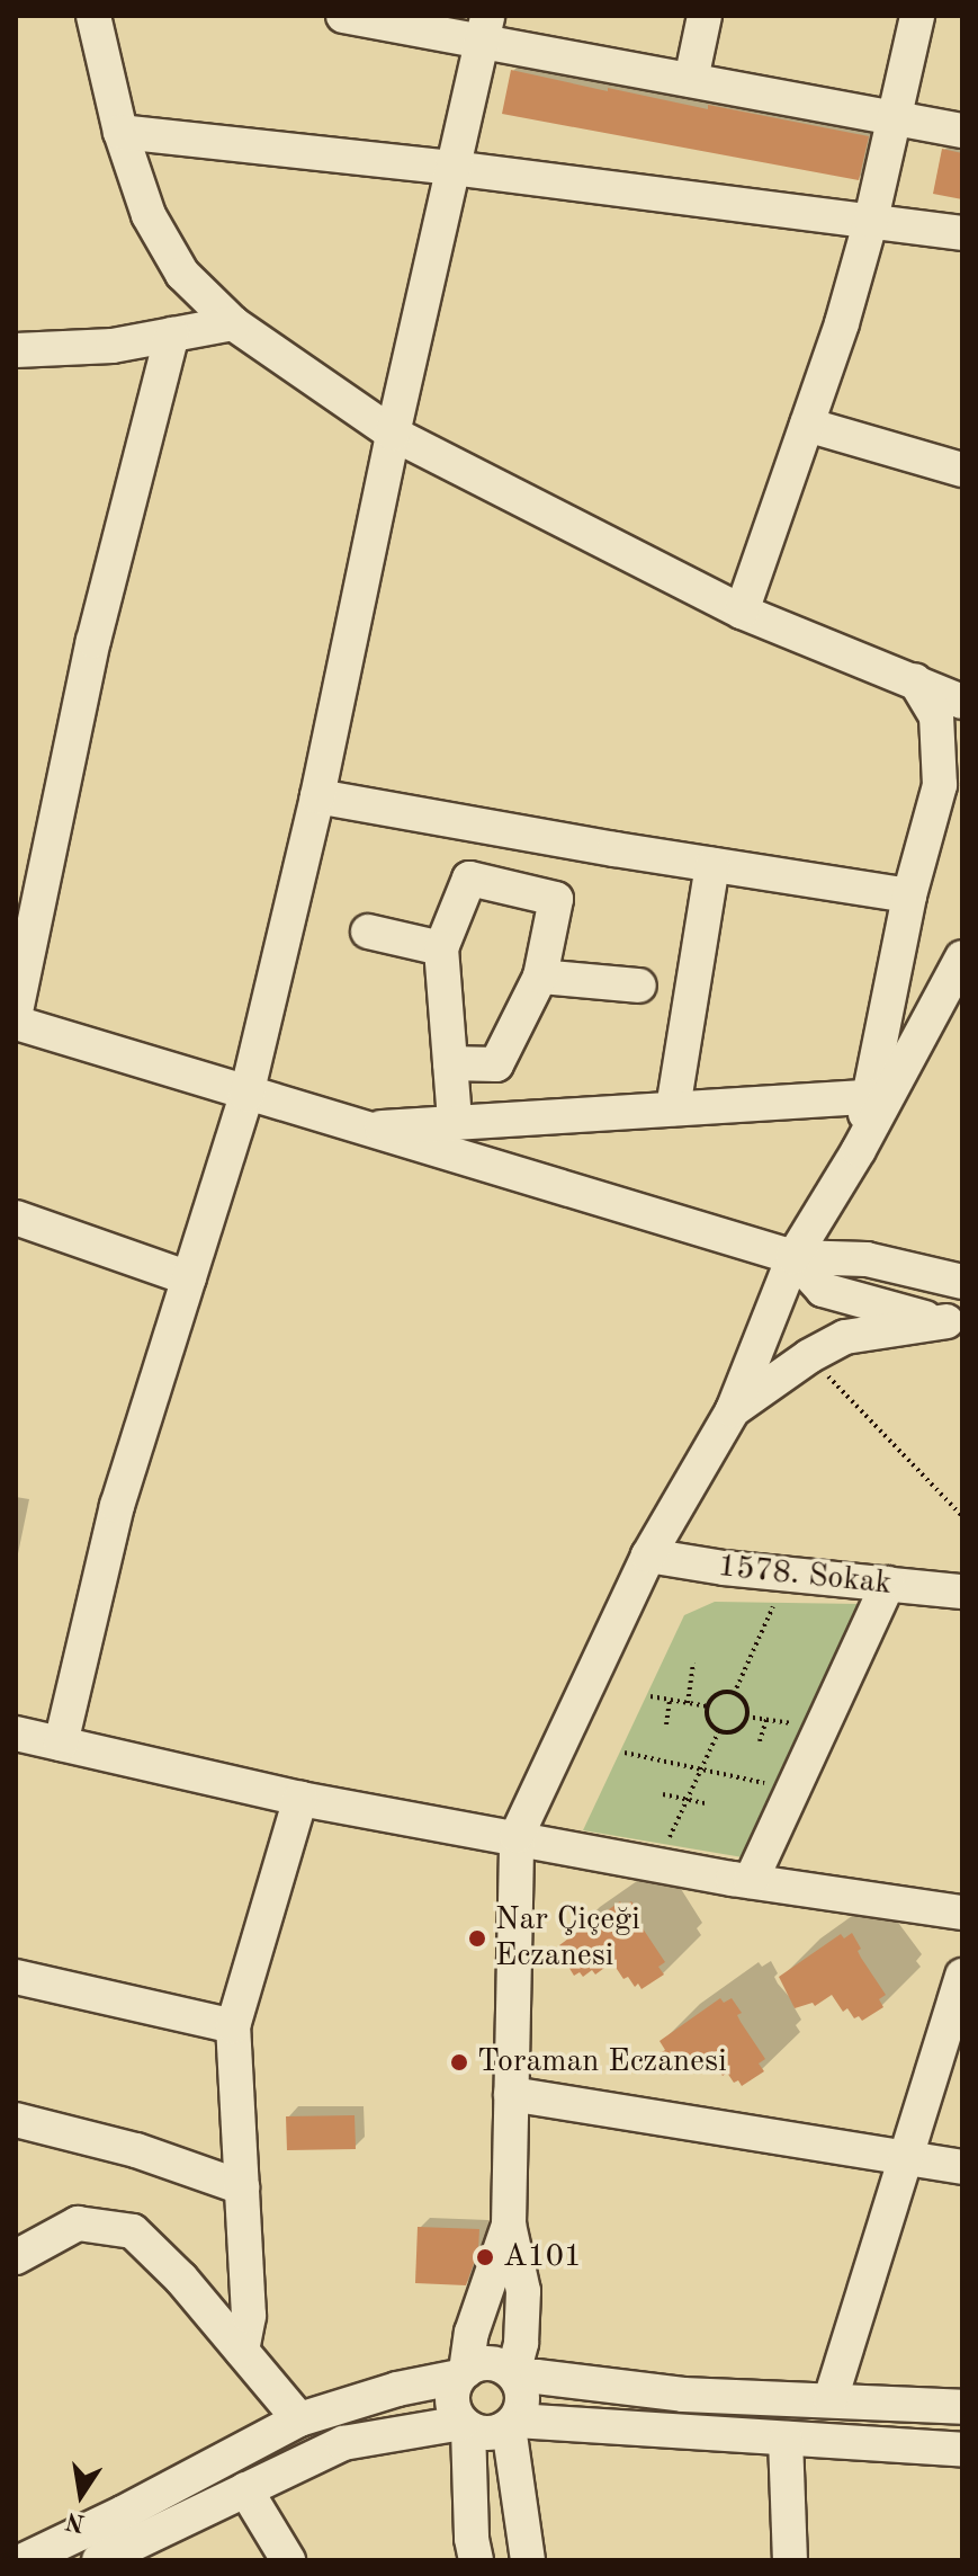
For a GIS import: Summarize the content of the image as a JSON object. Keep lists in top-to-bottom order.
{
  "streets": {
    "street": ["1578. Sokak"]
  },
  "places": ["Nar Çiçeği Eczanesi", "Toraman Eczanesi", "A101"],
  "north": "bottom"
}
